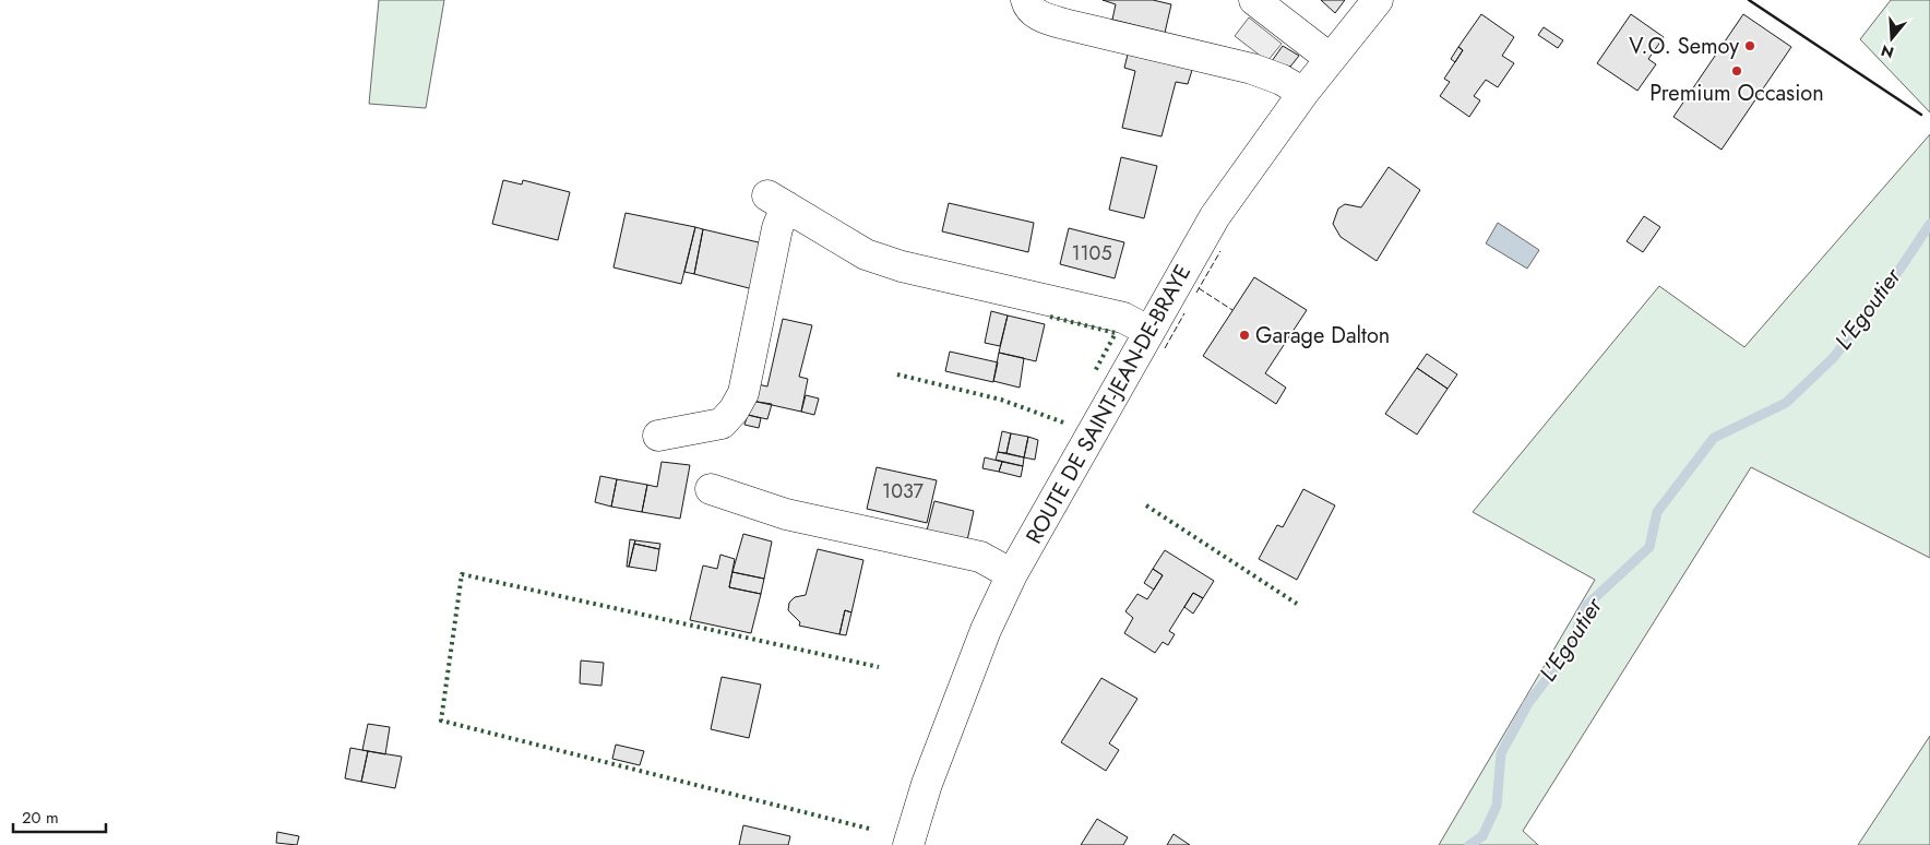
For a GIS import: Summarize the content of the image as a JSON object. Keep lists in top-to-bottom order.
{
  "streets": {
    "street": ["ROUTE DE SAINT-JEAN-DE-BRAYE"]
  },
  "water": ["L'Egoutier"],
  "places": ["V.O. Semoy", "Premium Occasion", "Garage Dalton"],
  "house_numbers": ["1105", "1037"],
  "scale_bar": "20 m",
  "north": "bottom"
}
